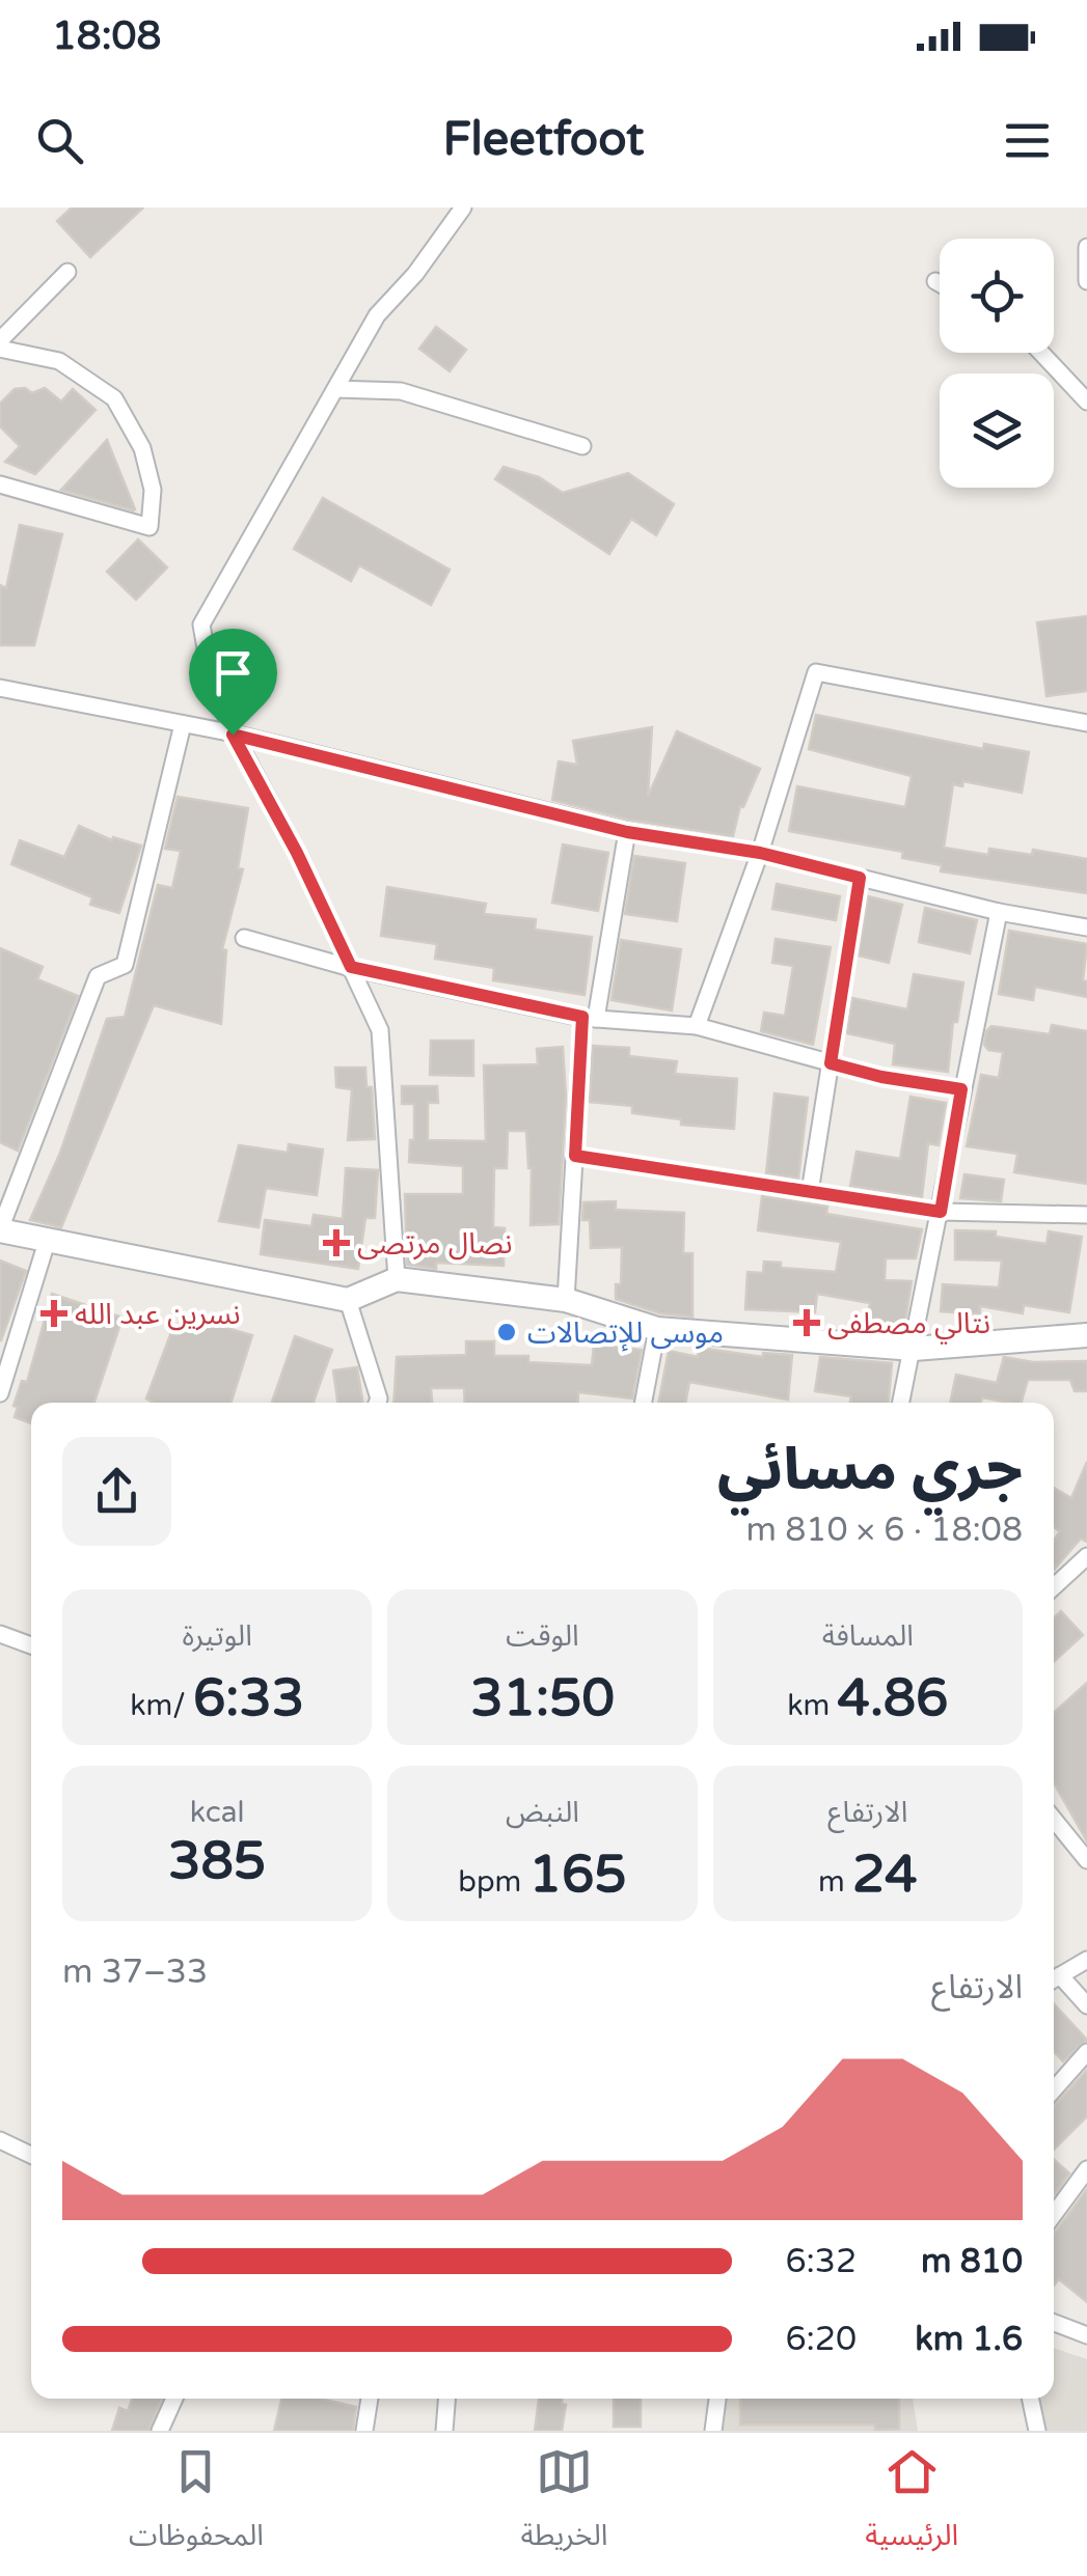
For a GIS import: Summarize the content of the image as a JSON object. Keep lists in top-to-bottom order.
{
  "places": {
    "health": ["نصال مرتصى", "نسرين عبد الله", "نتالي مصطفى"],
    "other": ["موسى للإتصالات"]
  },
  "page": {
    "status": "18:08",
    "header": "Fleetfoot",
    "heading": ["جري مسائي", "18:08 · 6 × 810 m"],
    "stats": [
      ["المسافة", "4.86 km"],
      ["الوقت", "31:50"],
      ["الوتيرة", "6:33 /km"],
      ["الارتفاع", "24 m"],
      ["النبض", "165 bpm"],
      ["kcal", "385"]
    ],
    "chart": ["الارتفاع", "33–37 m"],
    "list": [
      {
        "name": "810 m",
        "note": "6:32"
      },
      {
        "name": "1.6 km",
        "note": "6:20"
      }
    ],
    "tabs": ["الرئيسية", "الخريطة", "المحفوظات"]
  }
}
